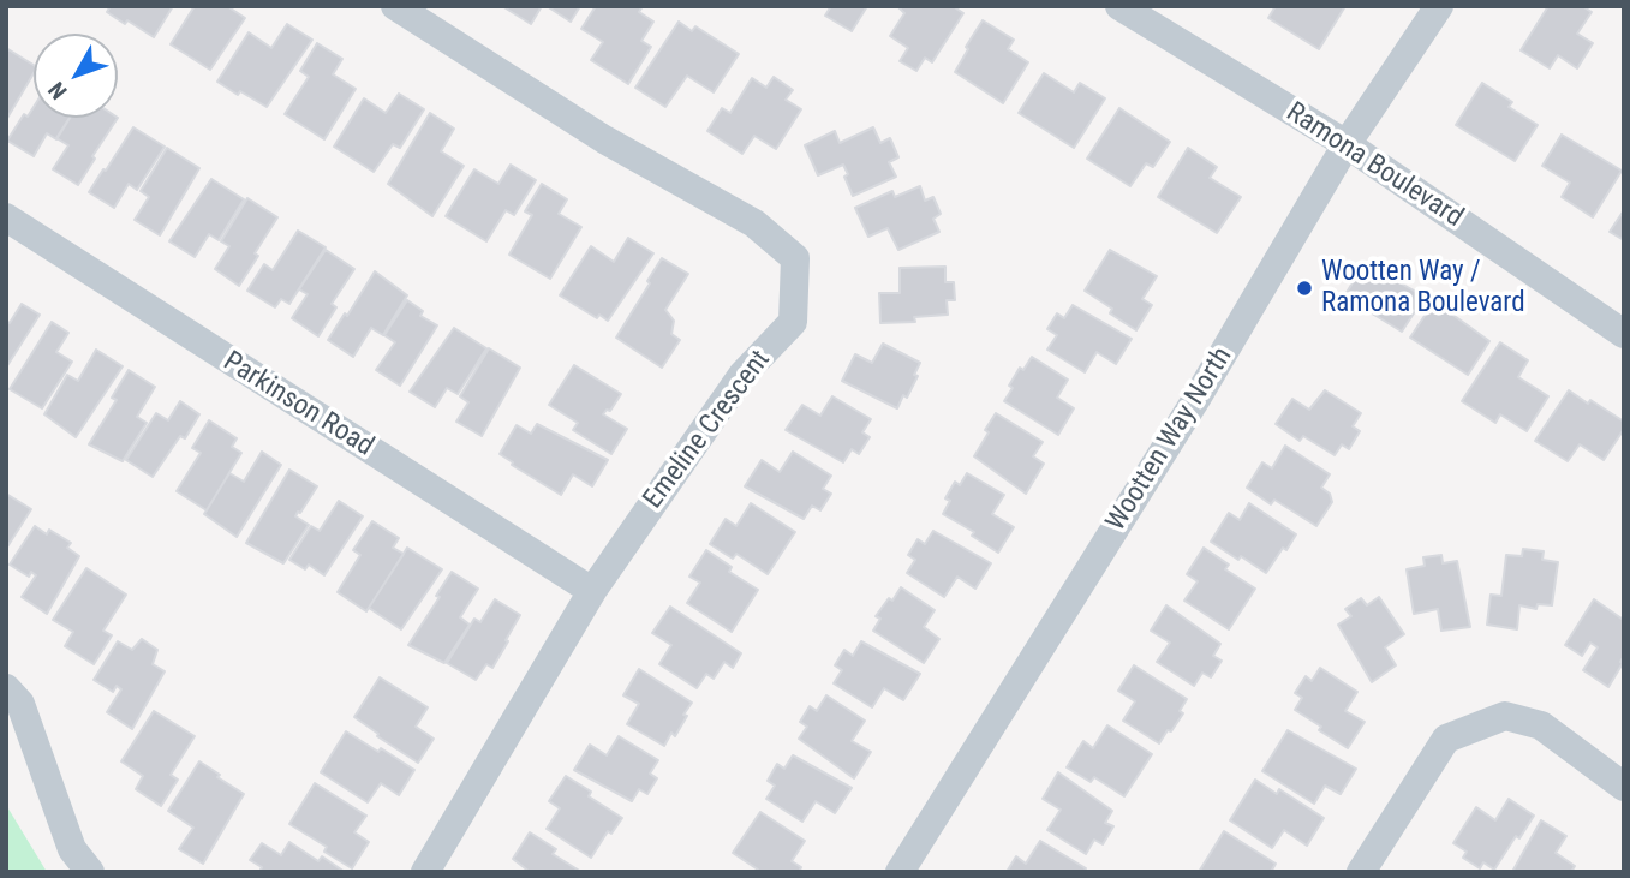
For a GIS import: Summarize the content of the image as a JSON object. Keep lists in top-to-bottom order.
{
  "streets": {
    "street": [
      "Ramona Boulevard",
      "Parkinson Road",
      "Emeline Crescent",
      "Wootten Way North"
    ]
  },
  "crossings": [
    ["Ramona Boulevard", "Wootten Way North"],
    ["Parkinson Road", "Emeline Crescent"]
  ],
  "places": ["Wootten Way / Ramona Boulevard"],
  "north": "bottom left"
}
